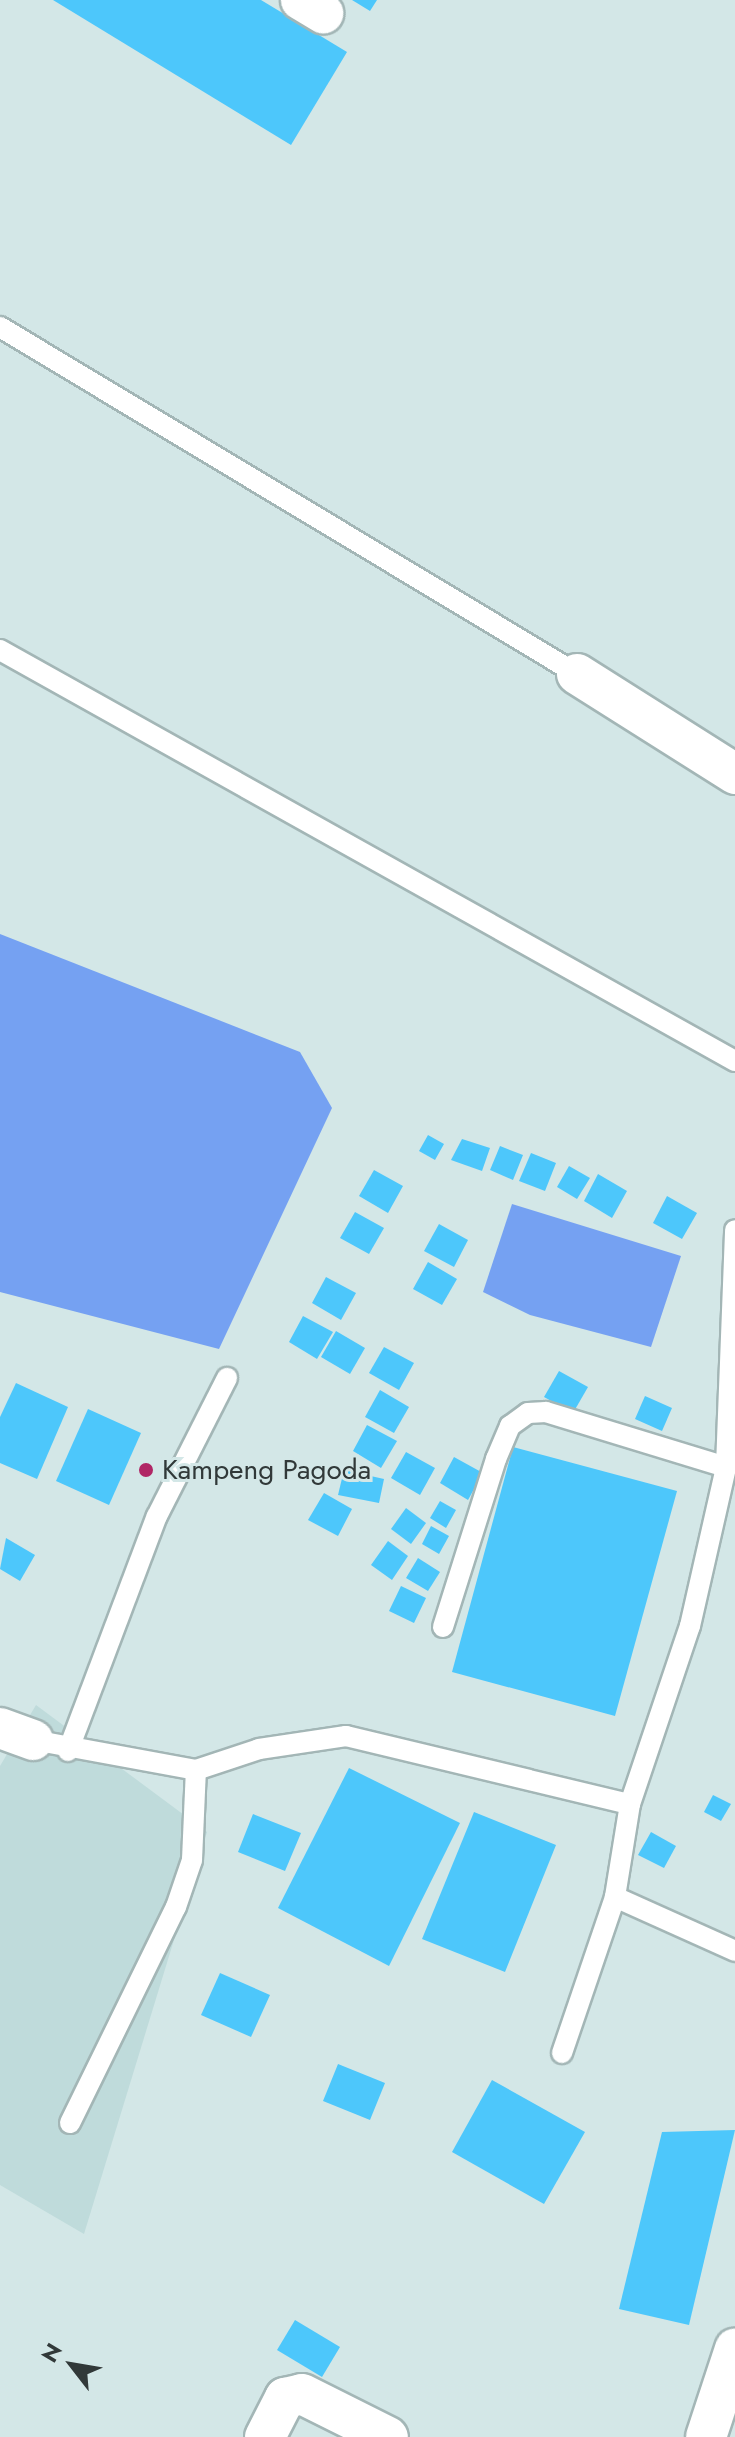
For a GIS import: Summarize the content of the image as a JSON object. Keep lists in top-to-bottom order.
{
  "places": ["Kampeng Pagoda"],
  "north": "top left"
}
